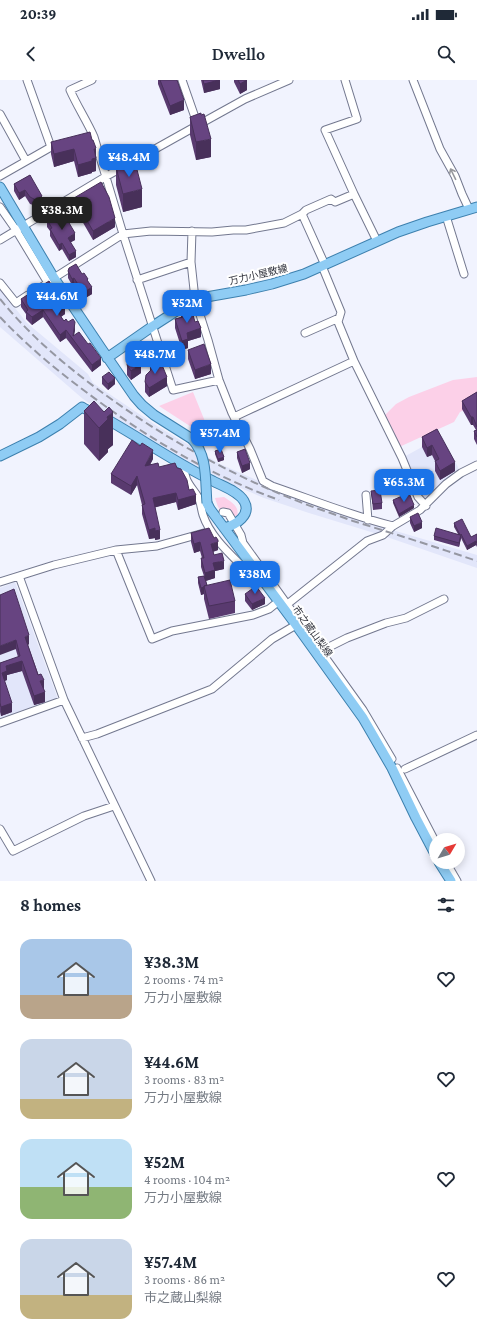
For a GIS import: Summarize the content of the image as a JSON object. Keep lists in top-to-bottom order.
{
  "streets": {
    "main road": ["万力小屋敷線", "市之蔵山梨線"]
  },
  "crossings": [
    ["万力小屋敷線", "市之蔵山梨線"]
  ],
  "north": "top right",
  "page": {
    "status": "20:39",
    "header": "Dwello",
    "price": [
      "¥48.4M",
      "¥38.3M",
      "¥44.6M",
      "¥52M",
      "¥48.7M",
      "¥57.4M",
      "¥65.3M",
      "¥38M"
    ],
    "heading": "8 homes",
    "list": [
      {
        "name": "¥38.3M",
        "note": "2 rooms · 74 m² · 万力小屋敷線"
      },
      {
        "name": "¥44.6M",
        "note": "3 rooms · 83 m² · 万力小屋敷線"
      },
      {
        "name": "¥52M",
        "note": "4 rooms · 104 m² · 万力小屋敷線"
      },
      {
        "name": "¥57.4M",
        "note": "3 rooms · 86 m² · 市之蔵山梨線"
      }
    ]
  }
}
